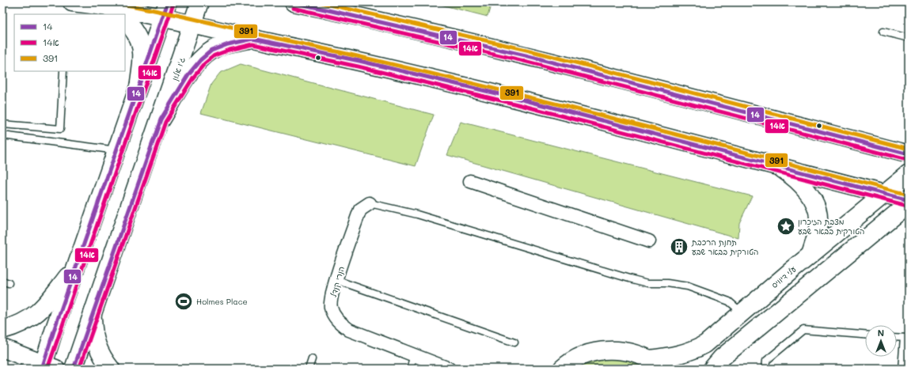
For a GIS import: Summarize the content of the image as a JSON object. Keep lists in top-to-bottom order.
{
  "streets": {
    "main road": ["ג'ו אלון", "עלי דיוויס"],
    "street": ["הנרי קנדל"]
  },
  "places": {
    "place": ["מצבת הזיכרון הטורקית בבאר שבע"],
    "building": ["תחנת הרכבת הטורקית בבאר שבע"],
    "sports": ["Holmes Place"]
  },
  "lines": ["transit line 14", "transit line 391", "transit line 14א"],
  "legend": ["14", "14א", "391"],
  "north": "top"
}
